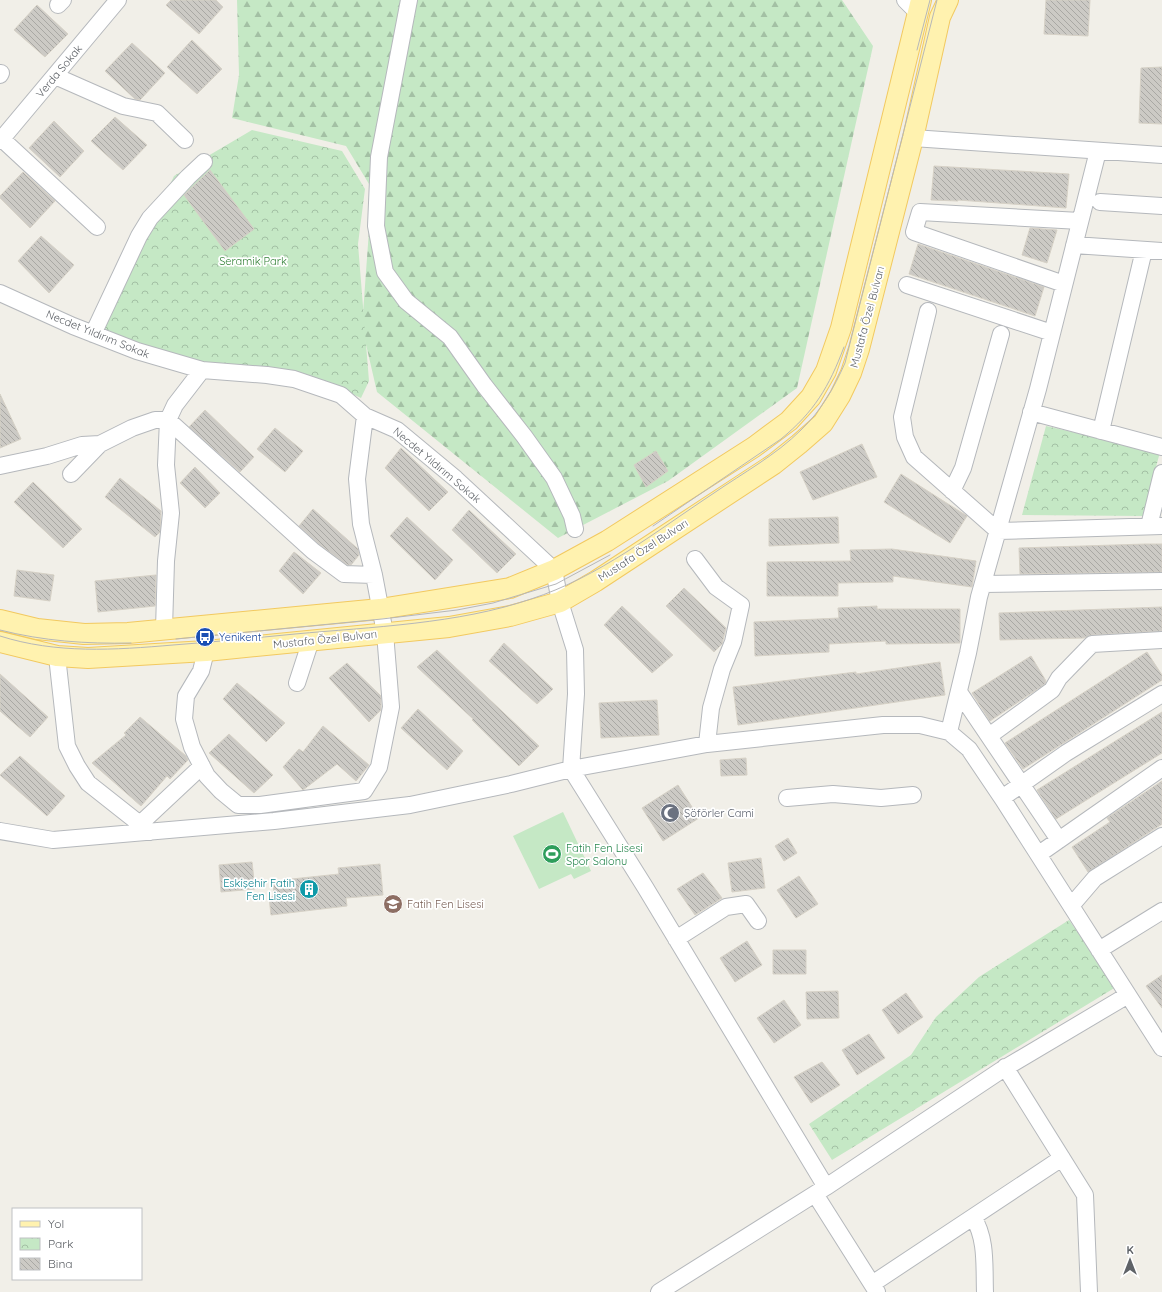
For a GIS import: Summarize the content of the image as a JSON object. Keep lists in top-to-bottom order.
{
  "streets": {
    "main road": ["Mustafa Özel Bulvarı"],
    "street": ["Verda Sokak", "Necdet Yıldırım Sokak"]
  },
  "crossings": [
    ["Mustafa Özel Bulvarı", "Necdet Yıldırım Sokak"]
  ],
  "parks": ["Seramik Park"],
  "places": {
    "bus stop": ["Yenikent"],
    "mosque": ["Şöförler Cami"],
    "sports": ["Fatih Fen Lisesi Spor Salonu"],
    "building": ["Eskişehir Fatih Fen Lisesi"],
    "school or university": ["Fatih Fen Lisesi"]
  },
  "legend": ["Yol", "Park", "Bina"],
  "north": "top"
}
